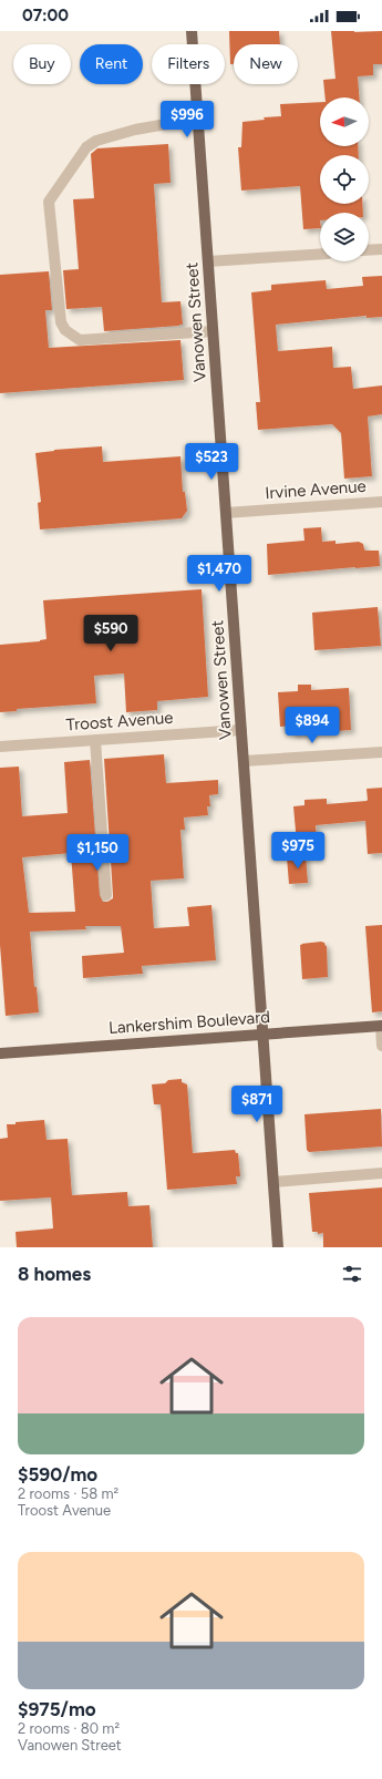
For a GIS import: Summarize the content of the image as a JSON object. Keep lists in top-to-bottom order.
{
  "streets": {
    "main road": ["Vanowen Street", "Lankershim Boulevard"],
    "street": ["Irvine Avenue", "Troost Avenue"]
  },
  "crossings": [
    ["Vanowen Street", "Irvine Avenue"],
    ["Vanowen Street", "Troost Avenue"],
    ["Vanowen Street", "Lankershim Boulevard"]
  ],
  "north": "left",
  "page": {
    "status": "07:00",
    "chip": [
      "Buy",
      "Rent",
      "Filters",
      "New"
    ],
    "price": [
      "$996",
      "$523",
      "$1,470",
      "$590",
      "$894",
      "$975",
      "$1,150",
      "$871"
    ],
    "heading": "8 homes",
    "list": [
      {
        "name": "$590/mo",
        "note": "2 rooms · 58 m² · Troost Avenue"
      },
      {
        "name": "$975/mo",
        "note": "2 rooms · 80 m² · Vanowen Street"
      }
    ]
  }
}
